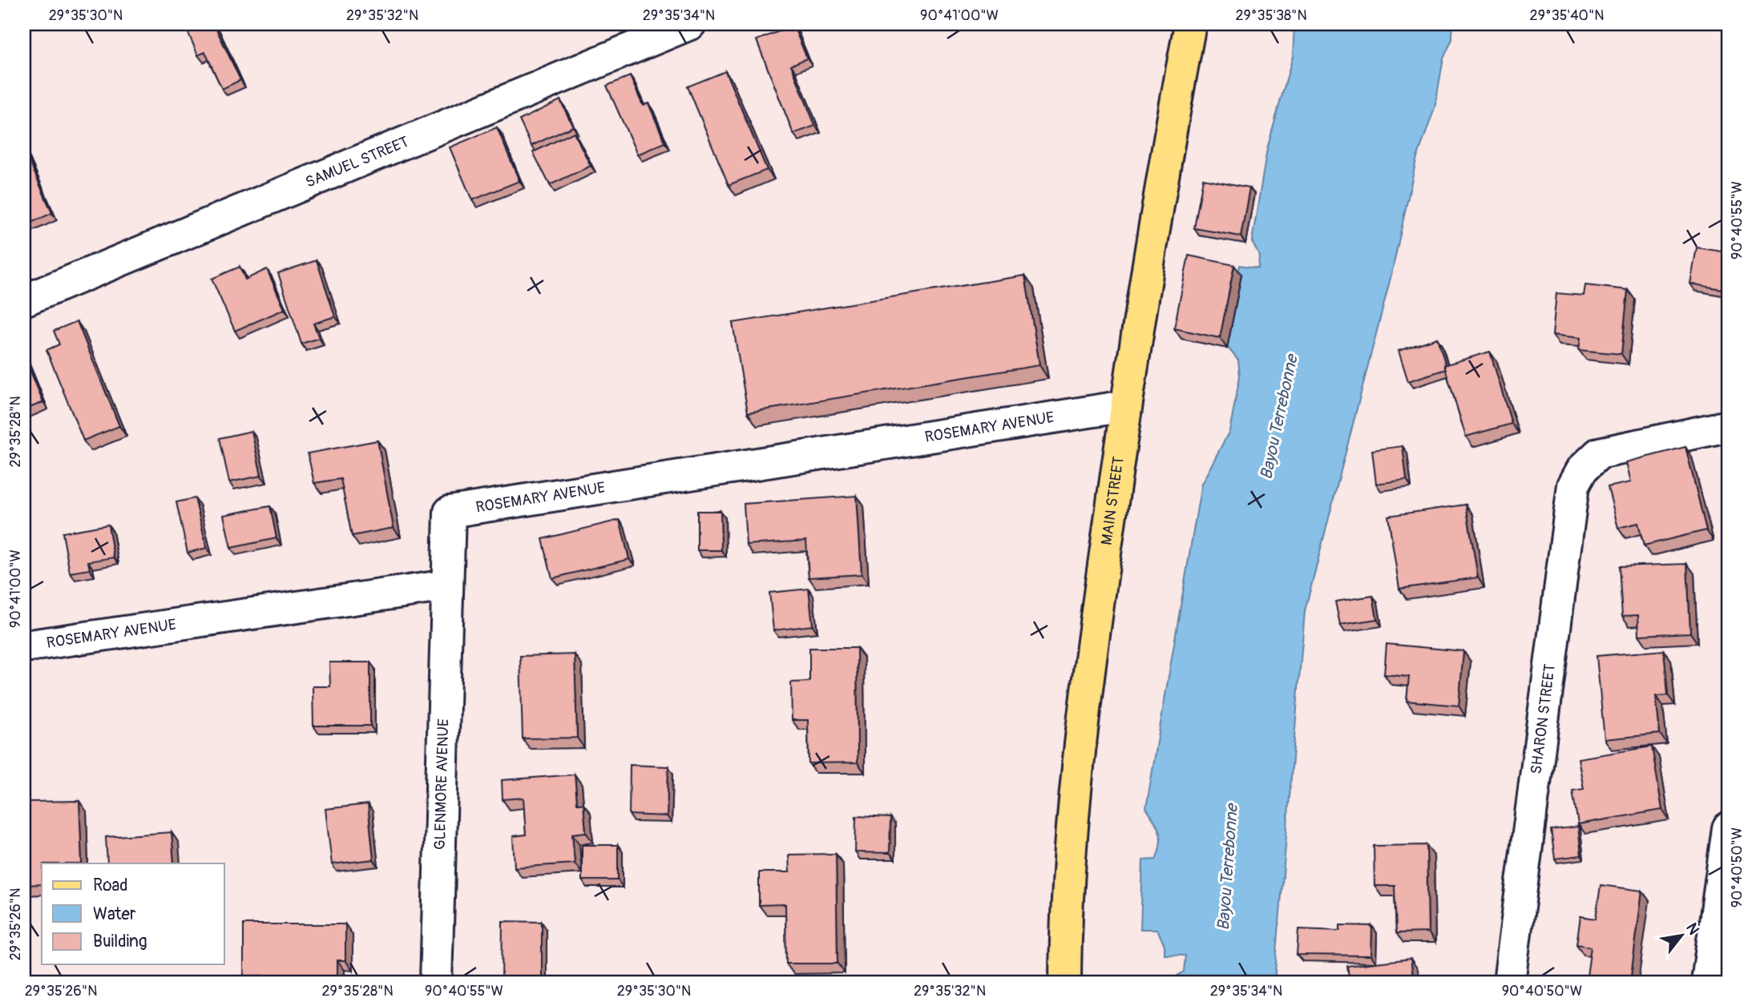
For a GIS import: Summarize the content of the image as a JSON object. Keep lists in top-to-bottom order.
{
  "streets": {
    "main road": ["MAIN STREET"],
    "street": [
      "SAMUEL STREET",
      "ROSEMARY AVENUE",
      "SHARON STREET",
      "GLENMORE AVENUE"
    ]
  },
  "crossings": [
    ["ROSEMARY AVENUE", "MAIN STREET"],
    ["ROSEMARY AVENUE", "GLENMORE AVENUE"]
  ],
  "water": ["Bayou Terrebonne"],
  "legend": ["Road", "Water", "Building"],
  "north": "top right",
  "coordinates": [
    "29°35'30\"N",
    "29°35'32\"N",
    "29°35'34\"N",
    "90°41'00\"W",
    "29°35'38\"N",
    "29°35'40\"N",
    "90°40'55\"W",
    "29°35'28\"N",
    "90°40'50\"W",
    "29°35'26\"N"
  ]
}
